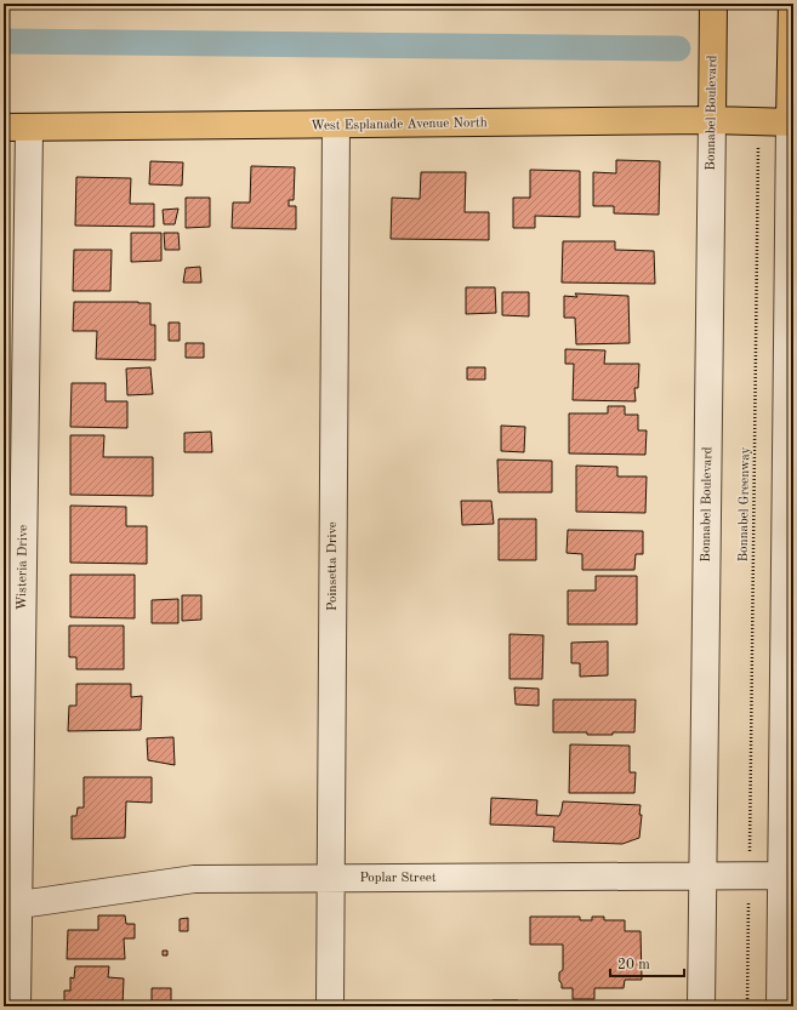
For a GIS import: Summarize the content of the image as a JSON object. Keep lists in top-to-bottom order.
{
  "streets": {
    "main road": ["Bonnabel Boulevard", "West Esplanade Avenue North"],
    "street": ["Poinsetta Drive", "Wisteria Drive", "Poplar Street"],
    "path": ["Bonnabel Greenway"]
  },
  "crossings": [
    ["Bonnabel Boulevard", "West Esplanade Avenue North"],
    ["Bonnabel Boulevard", "Poplar Street"],
    ["West Esplanade Avenue North", "Bonnabel Greenway"],
    ["West Esplanade Avenue North", "Poinsetta Drive"],
    ["West Esplanade Avenue North", "Wisteria Drive"],
    ["Bonnabel Greenway", "Poplar Street"],
    ["Poinsetta Drive", "Poplar Street"],
    ["Wisteria Drive", "Poplar Street"]
  ],
  "scale_bar": "20 m"
}
